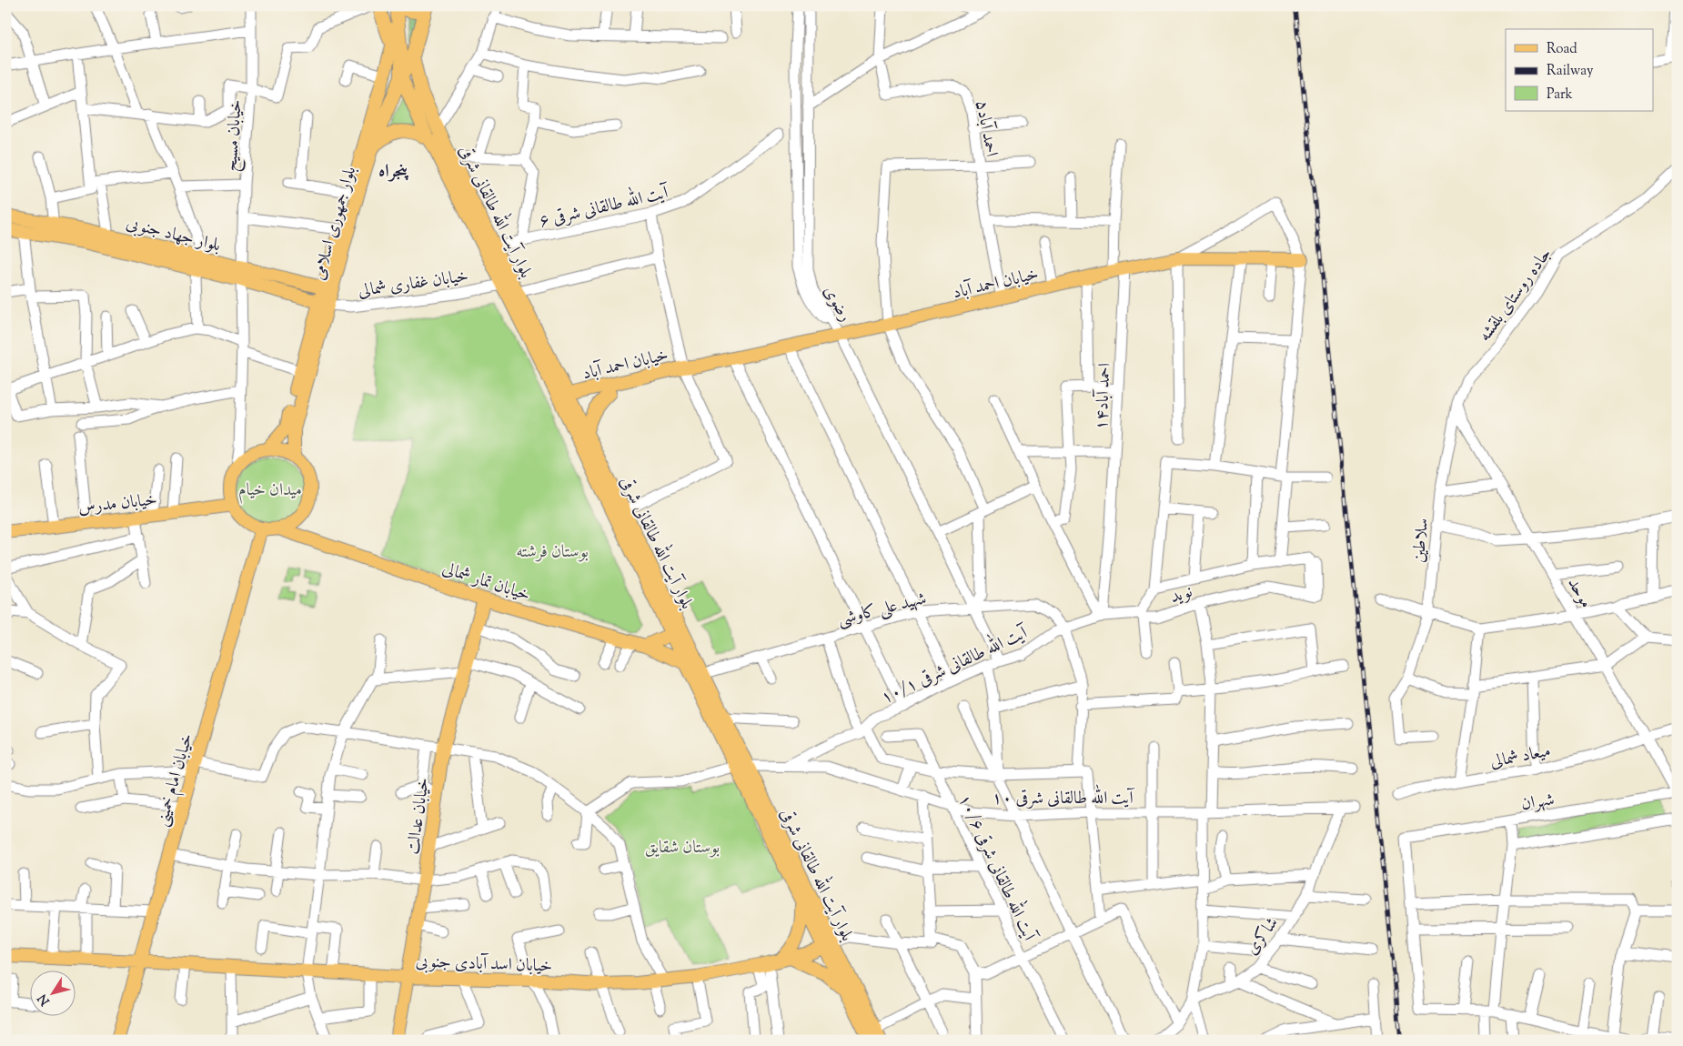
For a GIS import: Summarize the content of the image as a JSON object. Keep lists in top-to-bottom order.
{
  "streets": {
    "main road": [
      "بلوار آیت الله طالقانی شرقی",
      "بلوار جمهوری اسلامی",
      "بلوار جهاد جنوبی",
      "خیابان احمد آباد",
      "خیابان مدرس",
      "خیابان تمار شمالی",
      "خیابان امام خمینی",
      "خیابان عدالت",
      "خیابان اسد آبادی جنوبی"
    ],
    "street": [
      "احمد آباد۵",
      "خیابان مسیح",
      "آیت الله طالقانی شرقی ۶",
      "خیابان غفاری شمالی",
      "جاده روستای بلقشه",
      "رضوی",
      "احمد آباد۱۴",
      "سلاطین",
      "موحد",
      "نوید",
      "شهید علی کاوشی",
      "آیت الله طالقانی شرقی ۱۰/۱",
      "میعاد شمالی",
      "آیت الله طالقانی شرقی ۱۰",
      "شهران",
      "آیت الله طالقانی شرقی ۱۰/۶",
      "شاکری"
    ]
  },
  "crossings": [
    ["احمد آباد۵", "خیابان احمد آباد"],
    ["خیابان مسیح", "بلوار جهاد جنوبی"],
    ["آیت الله طالقانی شرقی ۶", "بلوار آیت الله طالقانی شرقی"],
    ["بلوار آیت الله طالقانی شرقی", "بلوار جمهوری اسلامی"],
    ["بلوار آیت الله طالقانی شرقی", "خیابان غفاری شمالی"],
    ["بلوار آیت الله طالقانی شرقی", "خیابان احمد آباد"],
    ["بلوار آیت الله طالقانی شرقی", "خیابان تمار شمالی"],
    ["بلوار آیت الله طالقانی شرقی", "شهید علی کاوشی"],
    ["بلوار آیت الله طالقانی شرقی", "آیت الله طالقانی شرقی ۱۰"],
    ["بلوار آیت الله طالقانی شرقی", "خیابان اسد آبادی جنوبی"],
    ["بلوار جمهوری اسلامی", "بلوار جهاد جنوبی"],
    ["بلوار جمهوری اسلامی", "خیابان غفاری شمالی"],
    ["بلوار جمهوری اسلامی", "خیابان مدرس"],
    ["بلوار جمهوری اسلامی", "خیابان تمار شمالی"],
    ["بلوار جمهوری اسلامی", "خیابان امام خمینی"],
    ["بلوار جهاد جنوبی", "خیابان غفاری شمالی"],
    ["خیابان احمد آباد", "رضوی"],
    ["خیابان احمد آباد", "احمد آباد۱۴"],
    ["جاده روستای بلقشه", "سلاطین"],
    ["جاده روستای بلقشه", "موحد"],
    ["احمد آباد۱۴", "نوید"],
    ["خیابان مدرس", "خیابان تمار شمالی"],
    ["خیابان مدرس", "خیابان امام خمینی"],
    ["سلاطین", "موحد"],
    ["خیابان تمار شمالی", "خیابان امام خمینی"],
    ["خیابان تمار شمالی", "خیابان عدالت"],
    ["موحد", "میعاد شمالی"],
    ["موحد", "شهران"],
    ["نوید", "شهید علی کاوشی"],
    ["نوید", "آیت الله طالقانی شرقی ۱۰/۱"],
    ["شهید علی کاوشی", "آیت الله طالقانی شرقی ۱۰/۱"],
    ["آیت الله طالقانی شرقی ۱۰/۱", "آیت الله طالقانی شرقی ۱۰"],
    ["خیابان امام خمینی", "خیابان اسد آبادی جنوبی"],
    ["آیت الله طالقانی شرقی ۱۰", "آیت الله طالقانی شرقی ۱۰/۶"],
    ["آیت الله طالقانی شرقی ۱۰", "شاکری"],
    ["خیابان عدالت", "خیابان اسد آبادی جنوبی"]
  ],
  "districts": ["پنجراه"],
  "parks": ["میدان خیام", "بوستان فرشته", "بوستان شقایق"],
  "legend": ["Road", "Railway", "Park"],
  "north": "bottom left"
}
